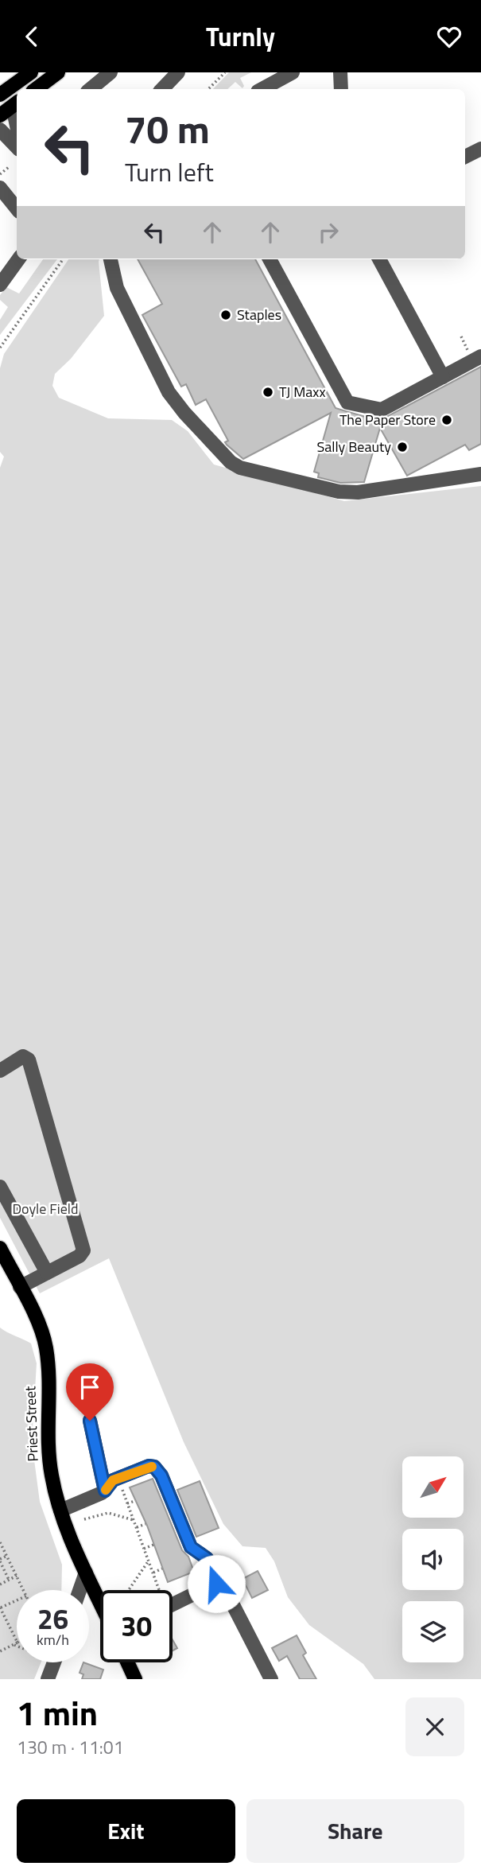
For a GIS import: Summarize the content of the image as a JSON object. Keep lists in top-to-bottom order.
{
  "streets": {
    "main road": ["Priest Street"]
  },
  "parks": ["Doyle Field"],
  "places": [
    "Staples",
    "TJ Maxx",
    "The Paper Store",
    "Sally Beauty"
  ],
  "north": "top right",
  "page": {
    "header": "Turnly",
    "turn": ["70 m", "Turn left"],
    "speed": "26 km/h",
    "limit": "30",
    "heading": ["1 min", "130 m · 11:01"],
    "buttons": ["Exit", "Share"]
  }
}
